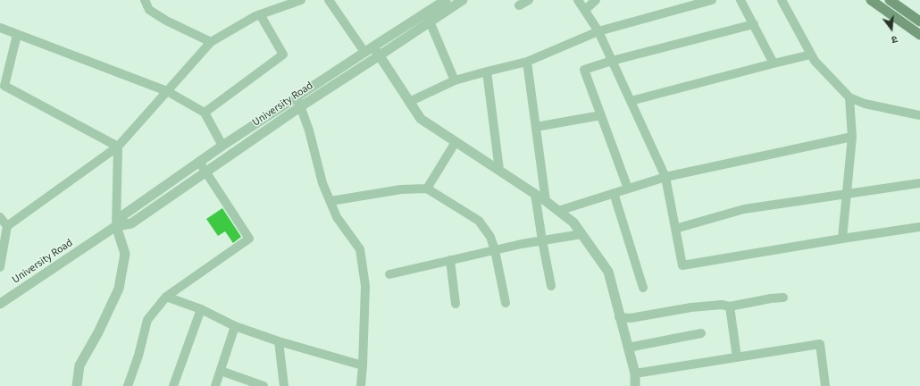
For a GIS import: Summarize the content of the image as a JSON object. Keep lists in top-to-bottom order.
{
  "streets": {
    "street": ["University Road"]
  },
  "north": "bottom"
}
